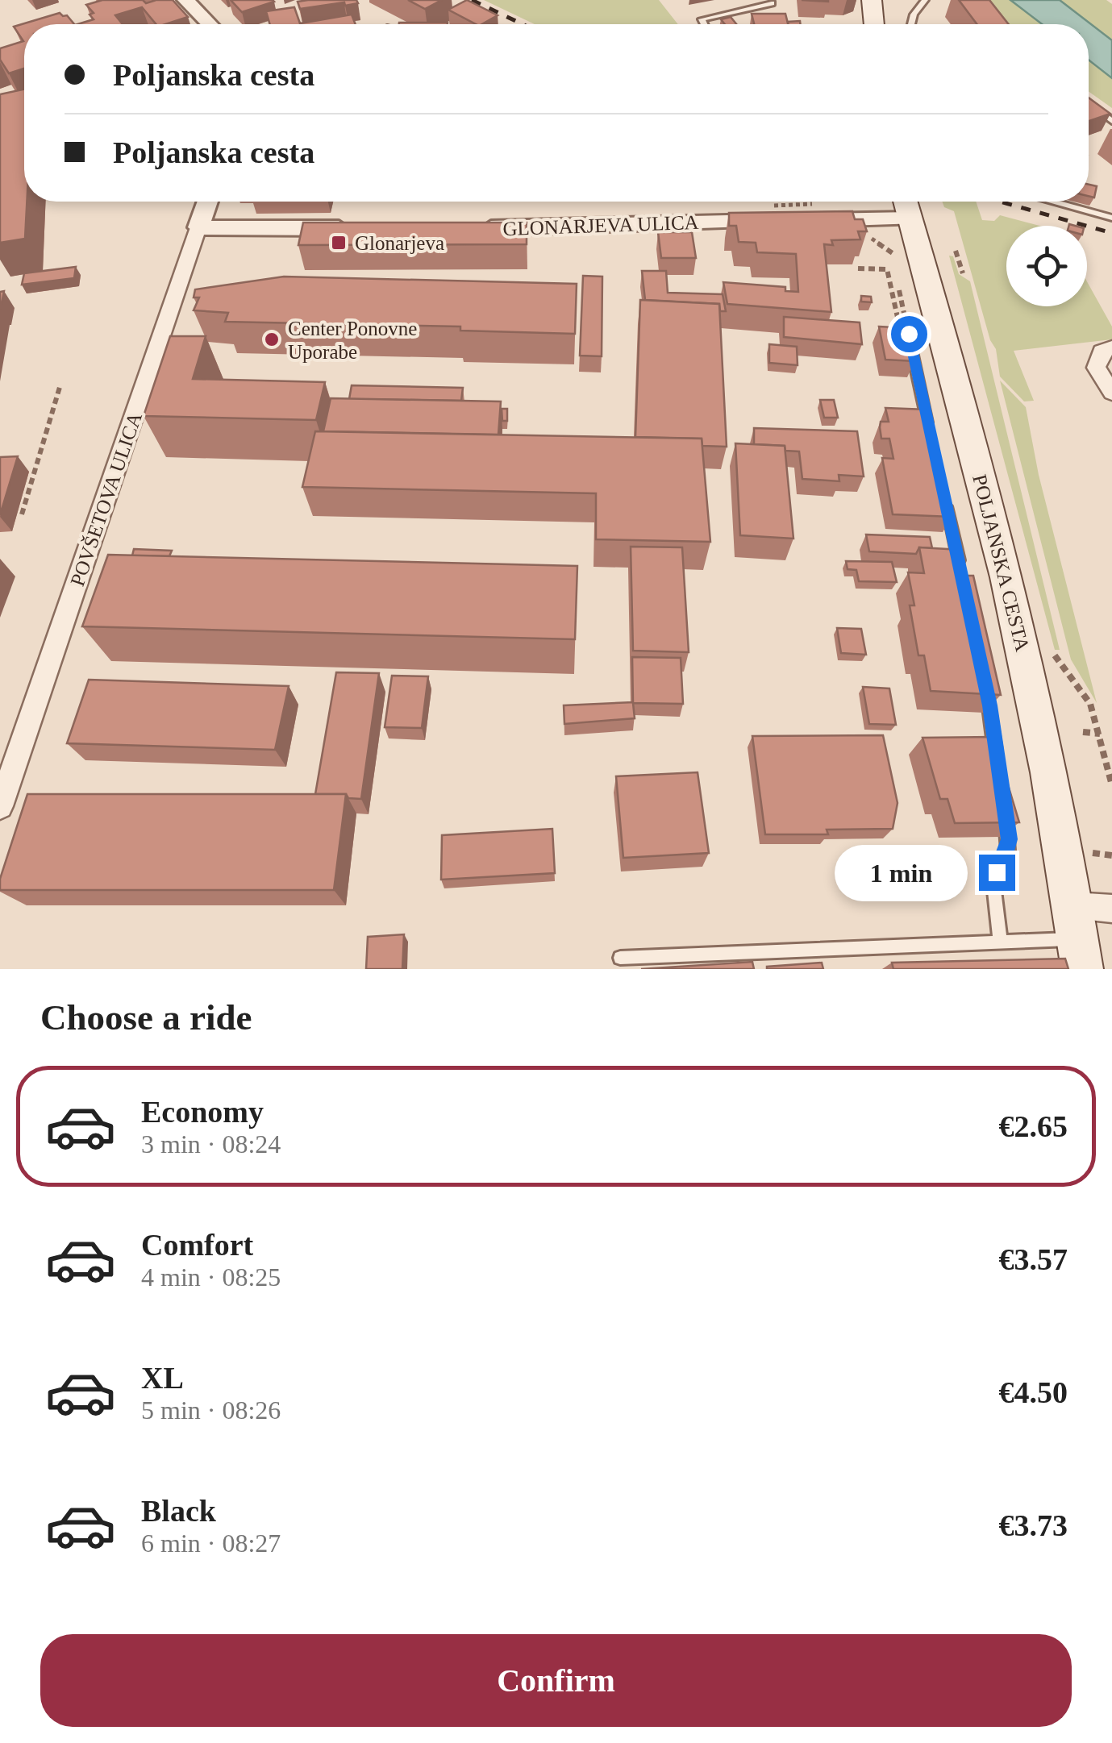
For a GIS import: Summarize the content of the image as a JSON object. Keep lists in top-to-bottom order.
{
  "streets": {
    "main road": ["POLJANSKA CESTA"],
    "street": ["GLONARJEVA ULICA", "POVŠETOVA ULICA"]
  },
  "crossings": [
    ["GLONARJEVA ULICA", "POLJANSKA CESTA"]
  ],
  "places": {
    "transit": ["Glonarjeva"],
    "other": ["Center Ponovne Uporabe"]
  },
  "page": {
    "banner": ["Poljanska cesta", "Poljanska cesta"],
    "bubble": "1 min",
    "heading": "Choose a ride",
    "list": [
      {
        "name": "Economy",
        "note": "3 min · 08:24",
        "value": "€2.65"
      },
      {
        "name": "Comfort",
        "note": "4 min · 08:25",
        "value": "€3.57"
      },
      {
        "name": "XL",
        "note": "5 min · 08:26",
        "value": "€4.50"
      },
      {
        "name": "Black",
        "note": "6 min · 08:27",
        "value": "€3.73"
      }
    ],
    "buttons": "Confirm"
  }
}
